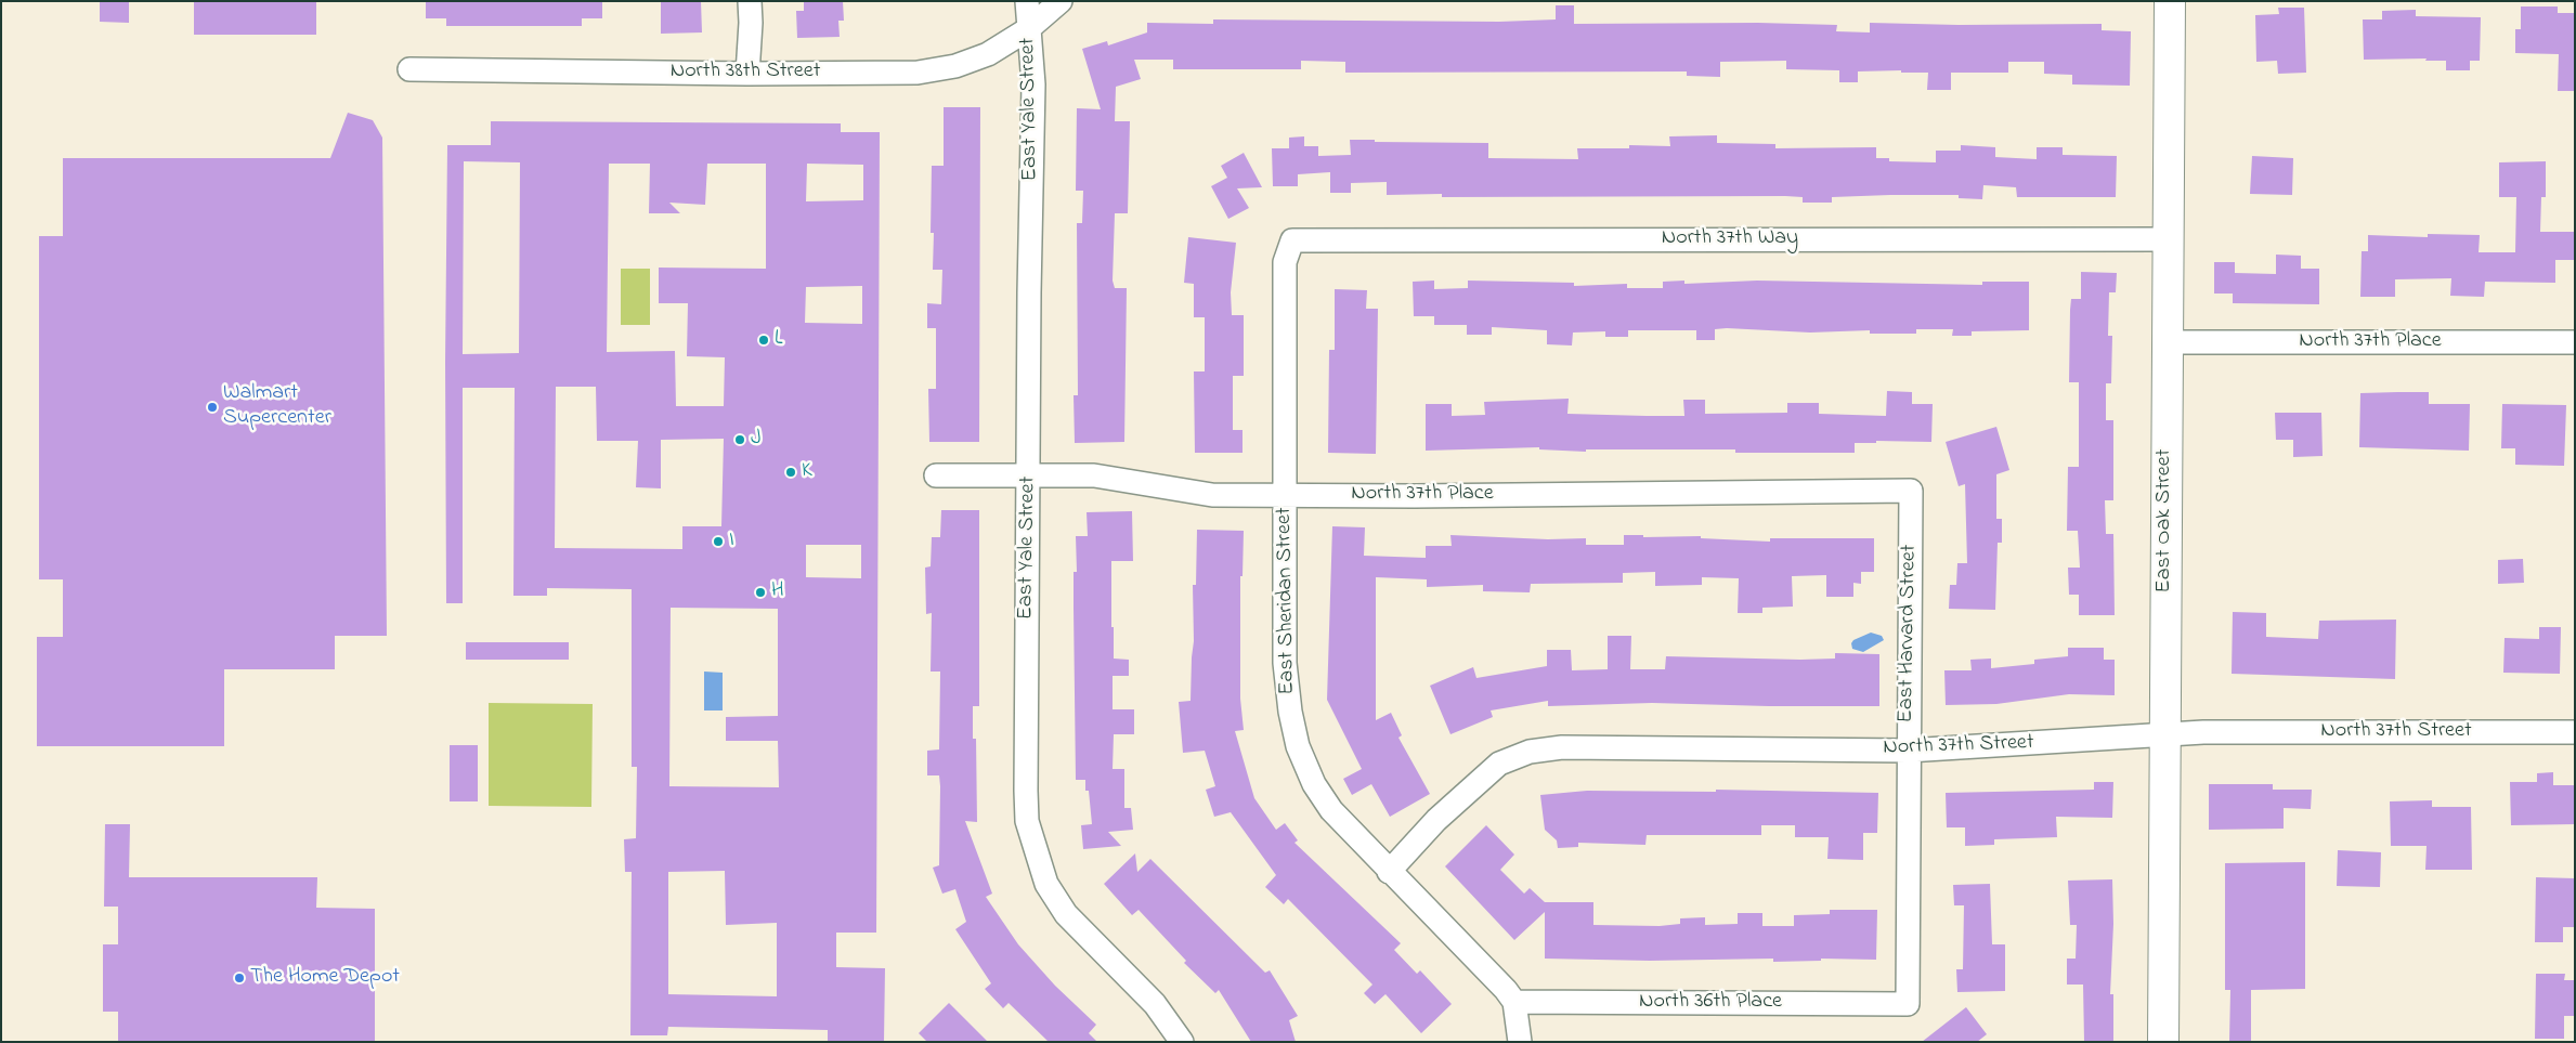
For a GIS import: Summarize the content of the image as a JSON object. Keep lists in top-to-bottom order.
{
  "streets": {
    "street": [
      "North 38th Street",
      "East Yale Street",
      "North 37th Way",
      "North 37th Place",
      "East Oak Street",
      "East Sheridan Street",
      "East Harvard Street",
      "North 37th Street",
      "North 36th Place"
    ]
  },
  "crossings": [
    ["North 38th Street", "East Yale Street"],
    ["East Yale Street", "North 37th Place"],
    ["North 37th Way", "East Oak Street"],
    ["North 37th Way", "East Sheridan Street"],
    ["North 37th Place", "East Oak Street"],
    ["North 37th Place", "East Sheridan Street"],
    ["North 37th Place", "East Harvard Street"],
    ["East Oak Street", "North 37th Street"],
    ["East Sheridan Street", "North 37th Street"],
    ["East Sheridan Street", "North 36th Place"],
    ["East Harvard Street", "North 37th Street"],
    ["East Harvard Street", "North 36th Place"]
  ],
  "places": [
    "L",
    "Walmart Supercenter",
    "J",
    "K",
    "I",
    "H",
    "The Home Depot"
  ]
}
